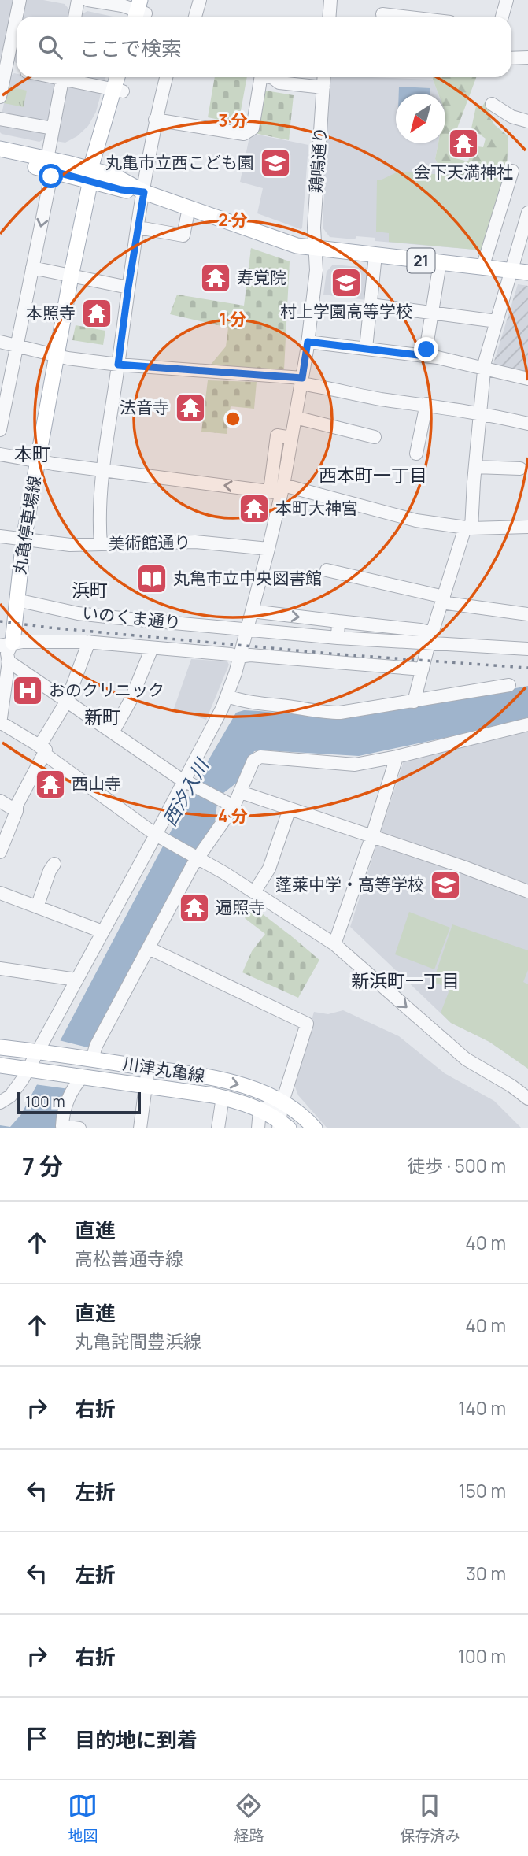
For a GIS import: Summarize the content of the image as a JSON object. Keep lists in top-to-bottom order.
{
  "streets": {
    "main road": ["21", "丸亀停車場線", "川津丸亀線"],
    "street": ["鶏鳴通り", "美術館通り", "いのくま通り"]
  },
  "crossings": [
    ["鶏鳴通り", "21"],
    ["鶏鳴通り", "美術館通り"],
    ["鶏鳴通り", "いのくま通り"],
    ["鶏鳴通り", "川津丸亀線"],
    ["21", "丸亀停車場線"],
    ["丸亀停車場線", "美術館通り"],
    ["丸亀停車場線", "いのくま通り"]
  ],
  "districts": [
    "本町",
    "西本町一丁目",
    "浜町",
    "新町",
    "新浜町一丁目"
  ],
  "water": ["西汐入川"],
  "places": {
    "temple": [
      "会下天満神社",
      "寿覚院",
      "本照寺",
      "法音寺",
      "本町大神宮",
      "西山寺",
      "遍照寺"
    ],
    "school or university": ["丸亀市立西こども園", "村上学園高等学校", "蓬莱中学・高等学校"],
    "library": ["丸亀市立中央図書館"],
    "hospital": ["おのクリニック"]
  },
  "scale_bar": "100 m",
  "north": "bottom left",
  "page": {
    "search": "ここで検索",
    "scale": "100 m",
    "heading": ["7 分", "徒歩 · 500 m"],
    "list": [
      ["直進", "高松善通寺線", "40 m"],
      ["直進", "丸亀詫間豊浜線", "40 m"],
      ["右折", "140 m"],
      ["左折", "150 m"],
      ["左折", "30 m"],
      ["右折", "100 m"],
      "目的地に到着"
    ],
    "nav": ["地図", "経路", "保存済み"]
  },
  "rings": [
    "3 分",
    "2 分",
    "1 分",
    "4 分"
  ]
}
